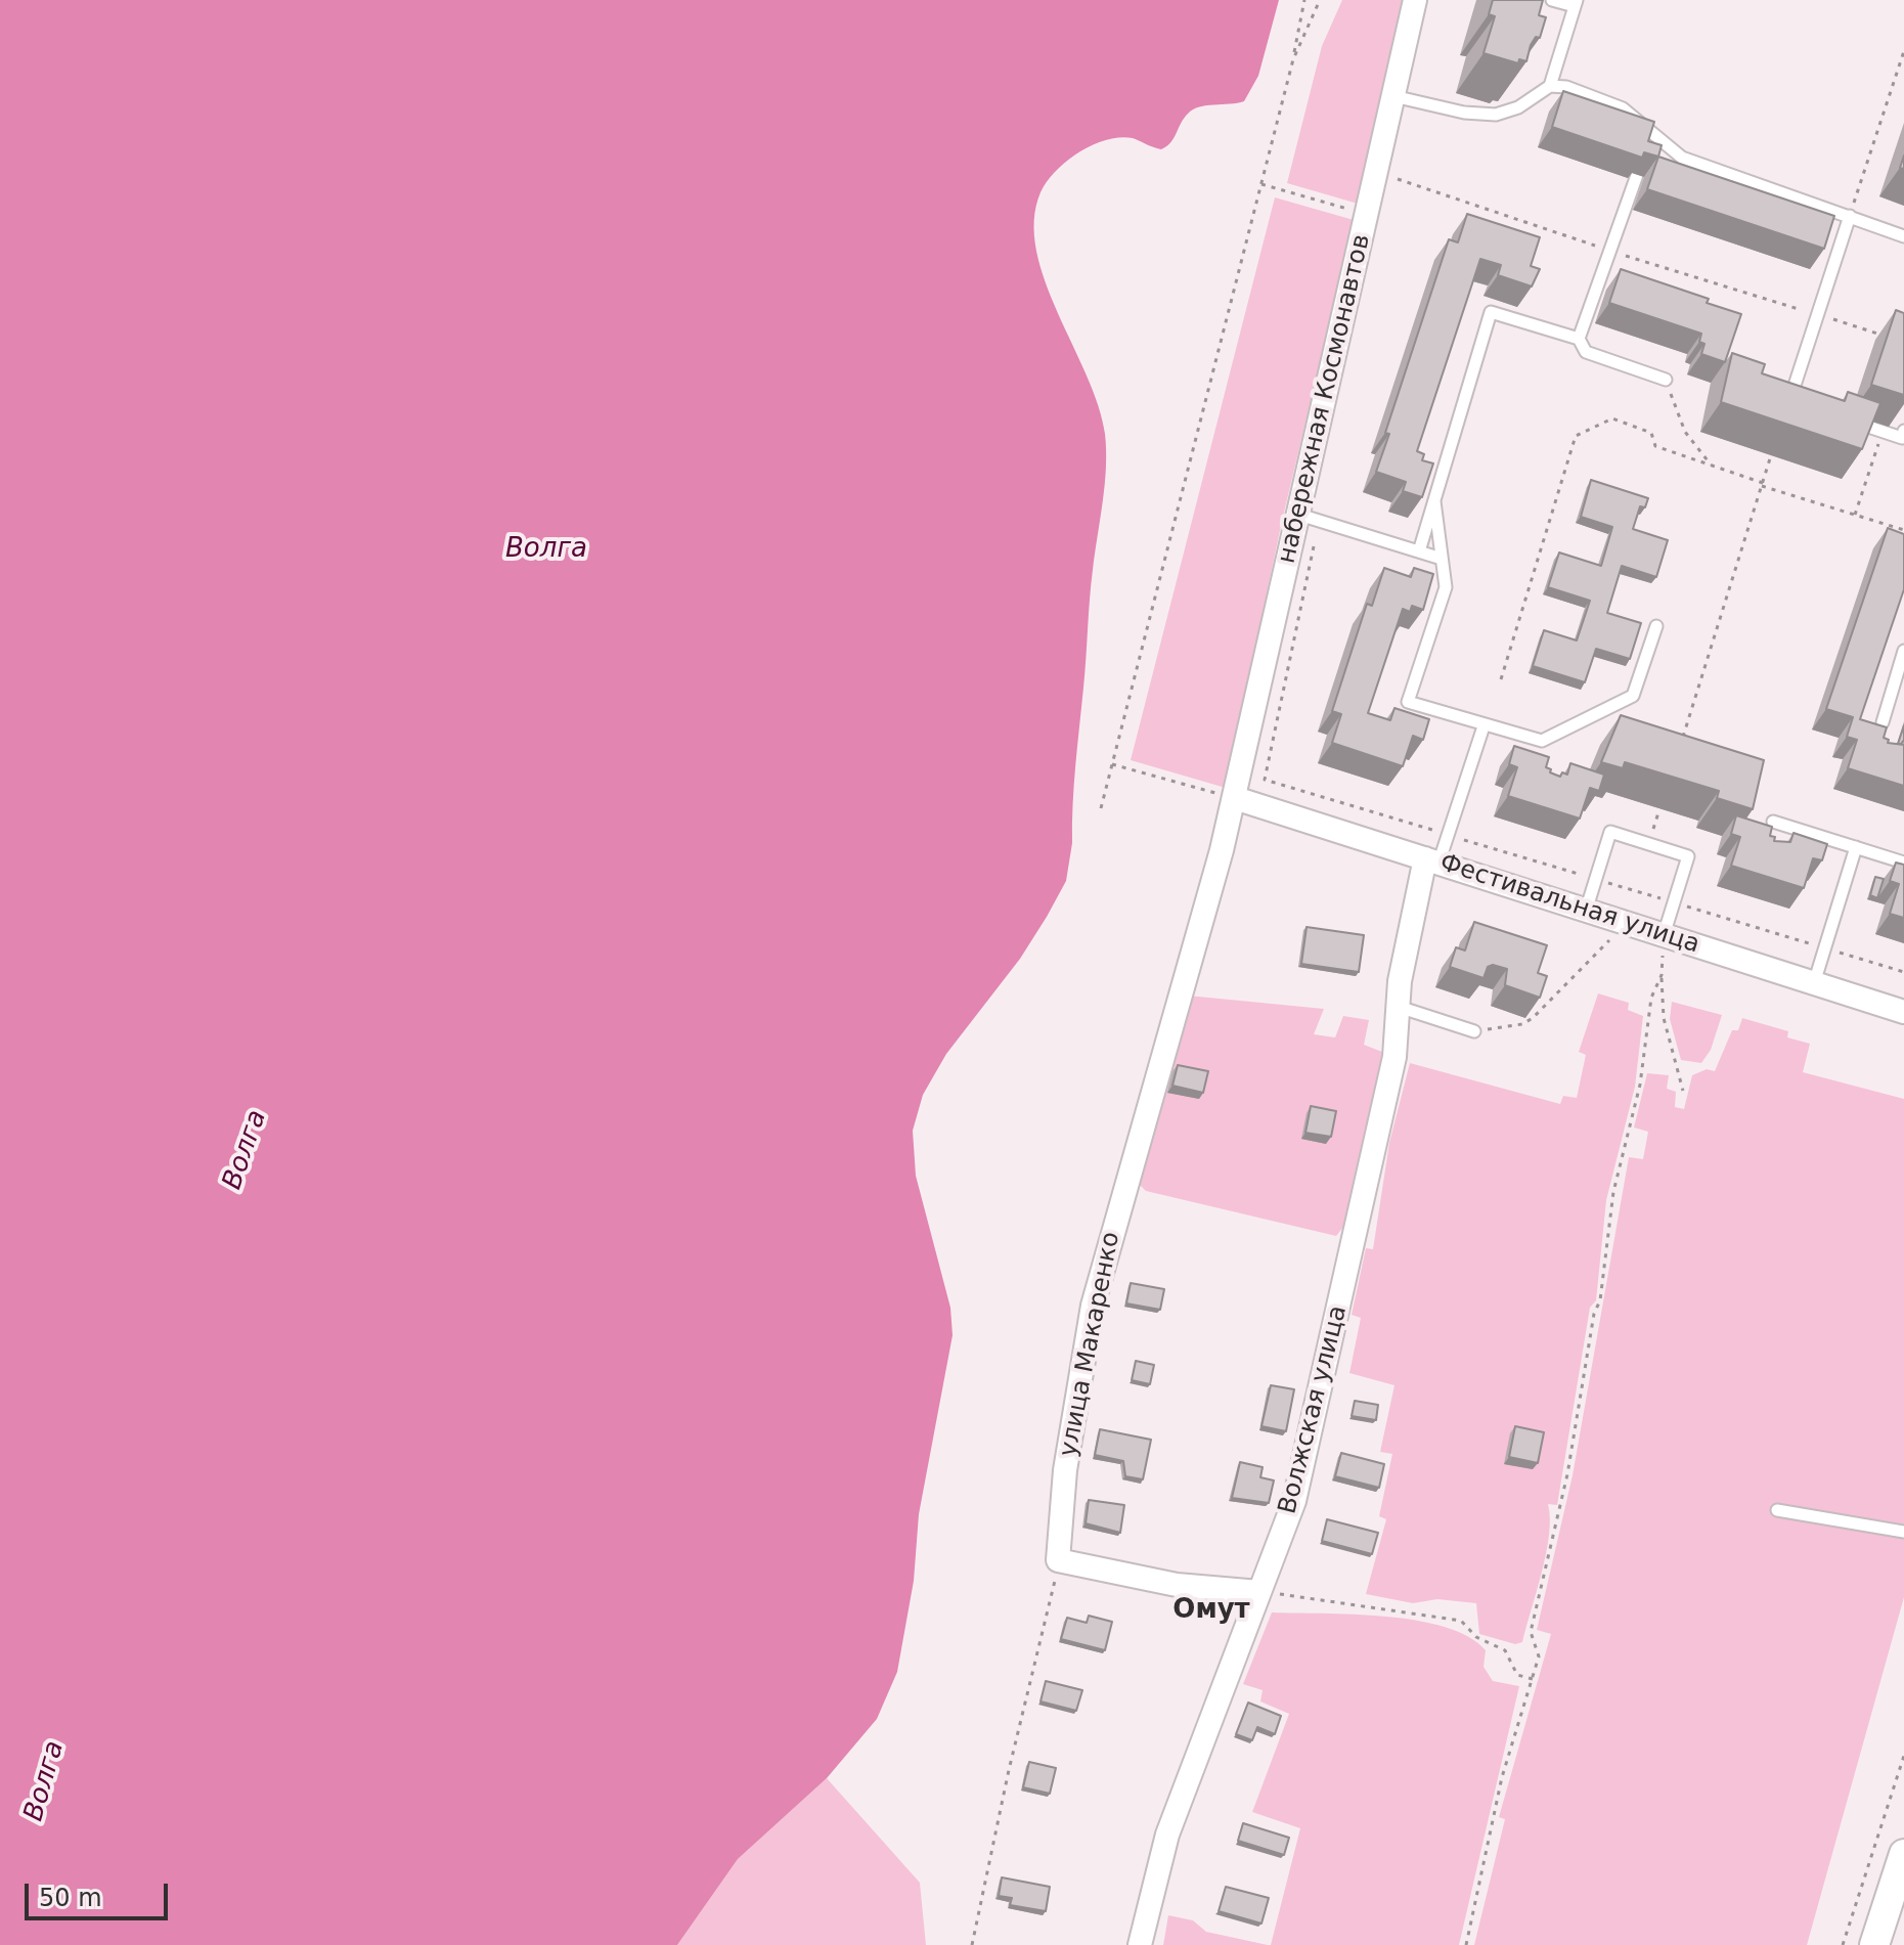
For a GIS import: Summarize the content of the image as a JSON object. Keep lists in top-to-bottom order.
{
  "streets": {
    "street": [
      "набережная Космонавтов",
      "Фестивальная улица",
      "улица Макаренко",
      "Волжская улица"
    ]
  },
  "crossings": [
    ["набережная Космонавтов", "Фестивальная улица"],
    ["набережная Космонавтов", "улица Макаренко"],
    ["Фестивальная улица", "улица Макаренко"],
    ["Фестивальная улица", "Волжская улица"]
  ],
  "districts": ["Омут"],
  "water": ["Волга"],
  "scale_bar": "50 m"
}
